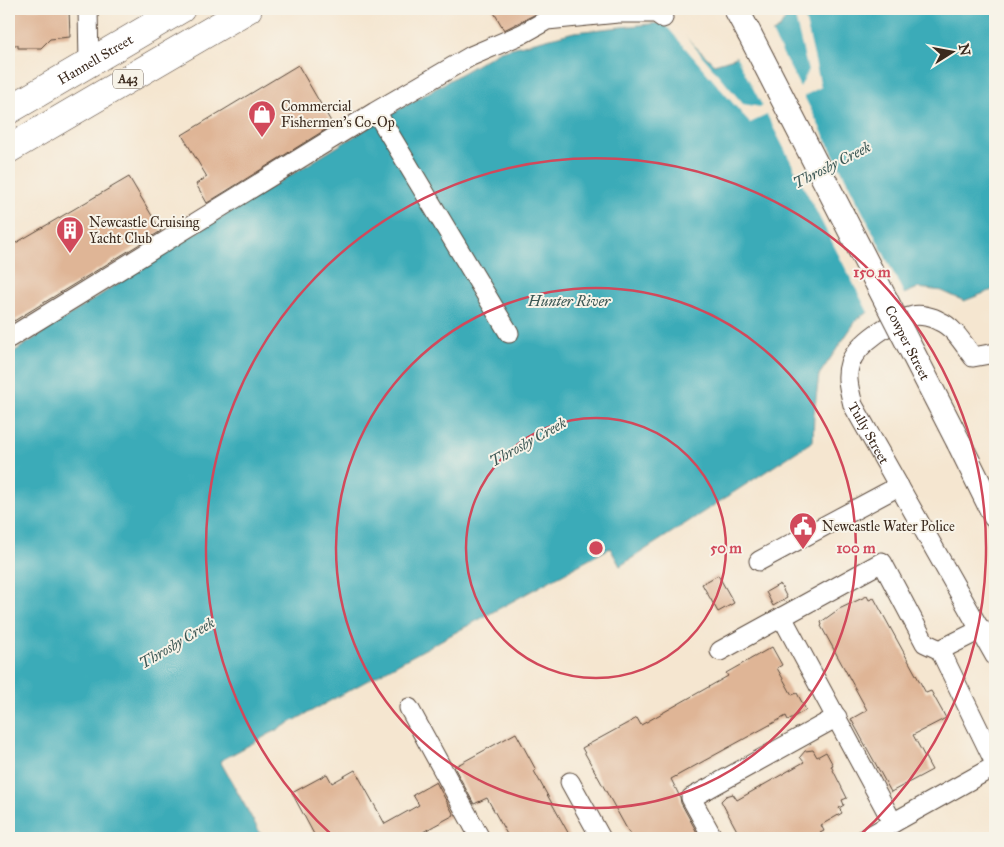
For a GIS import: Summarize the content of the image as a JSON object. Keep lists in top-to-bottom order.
{
  "streets": {
    "highway": ["Hannell Street", "A43"],
    "main road": ["Cowper Street"],
    "street": ["Tully Street"]
  },
  "water": ["Throsby Creek", "Hunter River"],
  "places": {
    "shop": ["Commercial Fishermen’s Co-Op"],
    "building": ["Newcastle Cruising Yacht Club"],
    "public building": ["Newcastle Water Police"]
  },
  "north": "right",
  "rings": ["150 m", "50 m", "100 m"]
}
